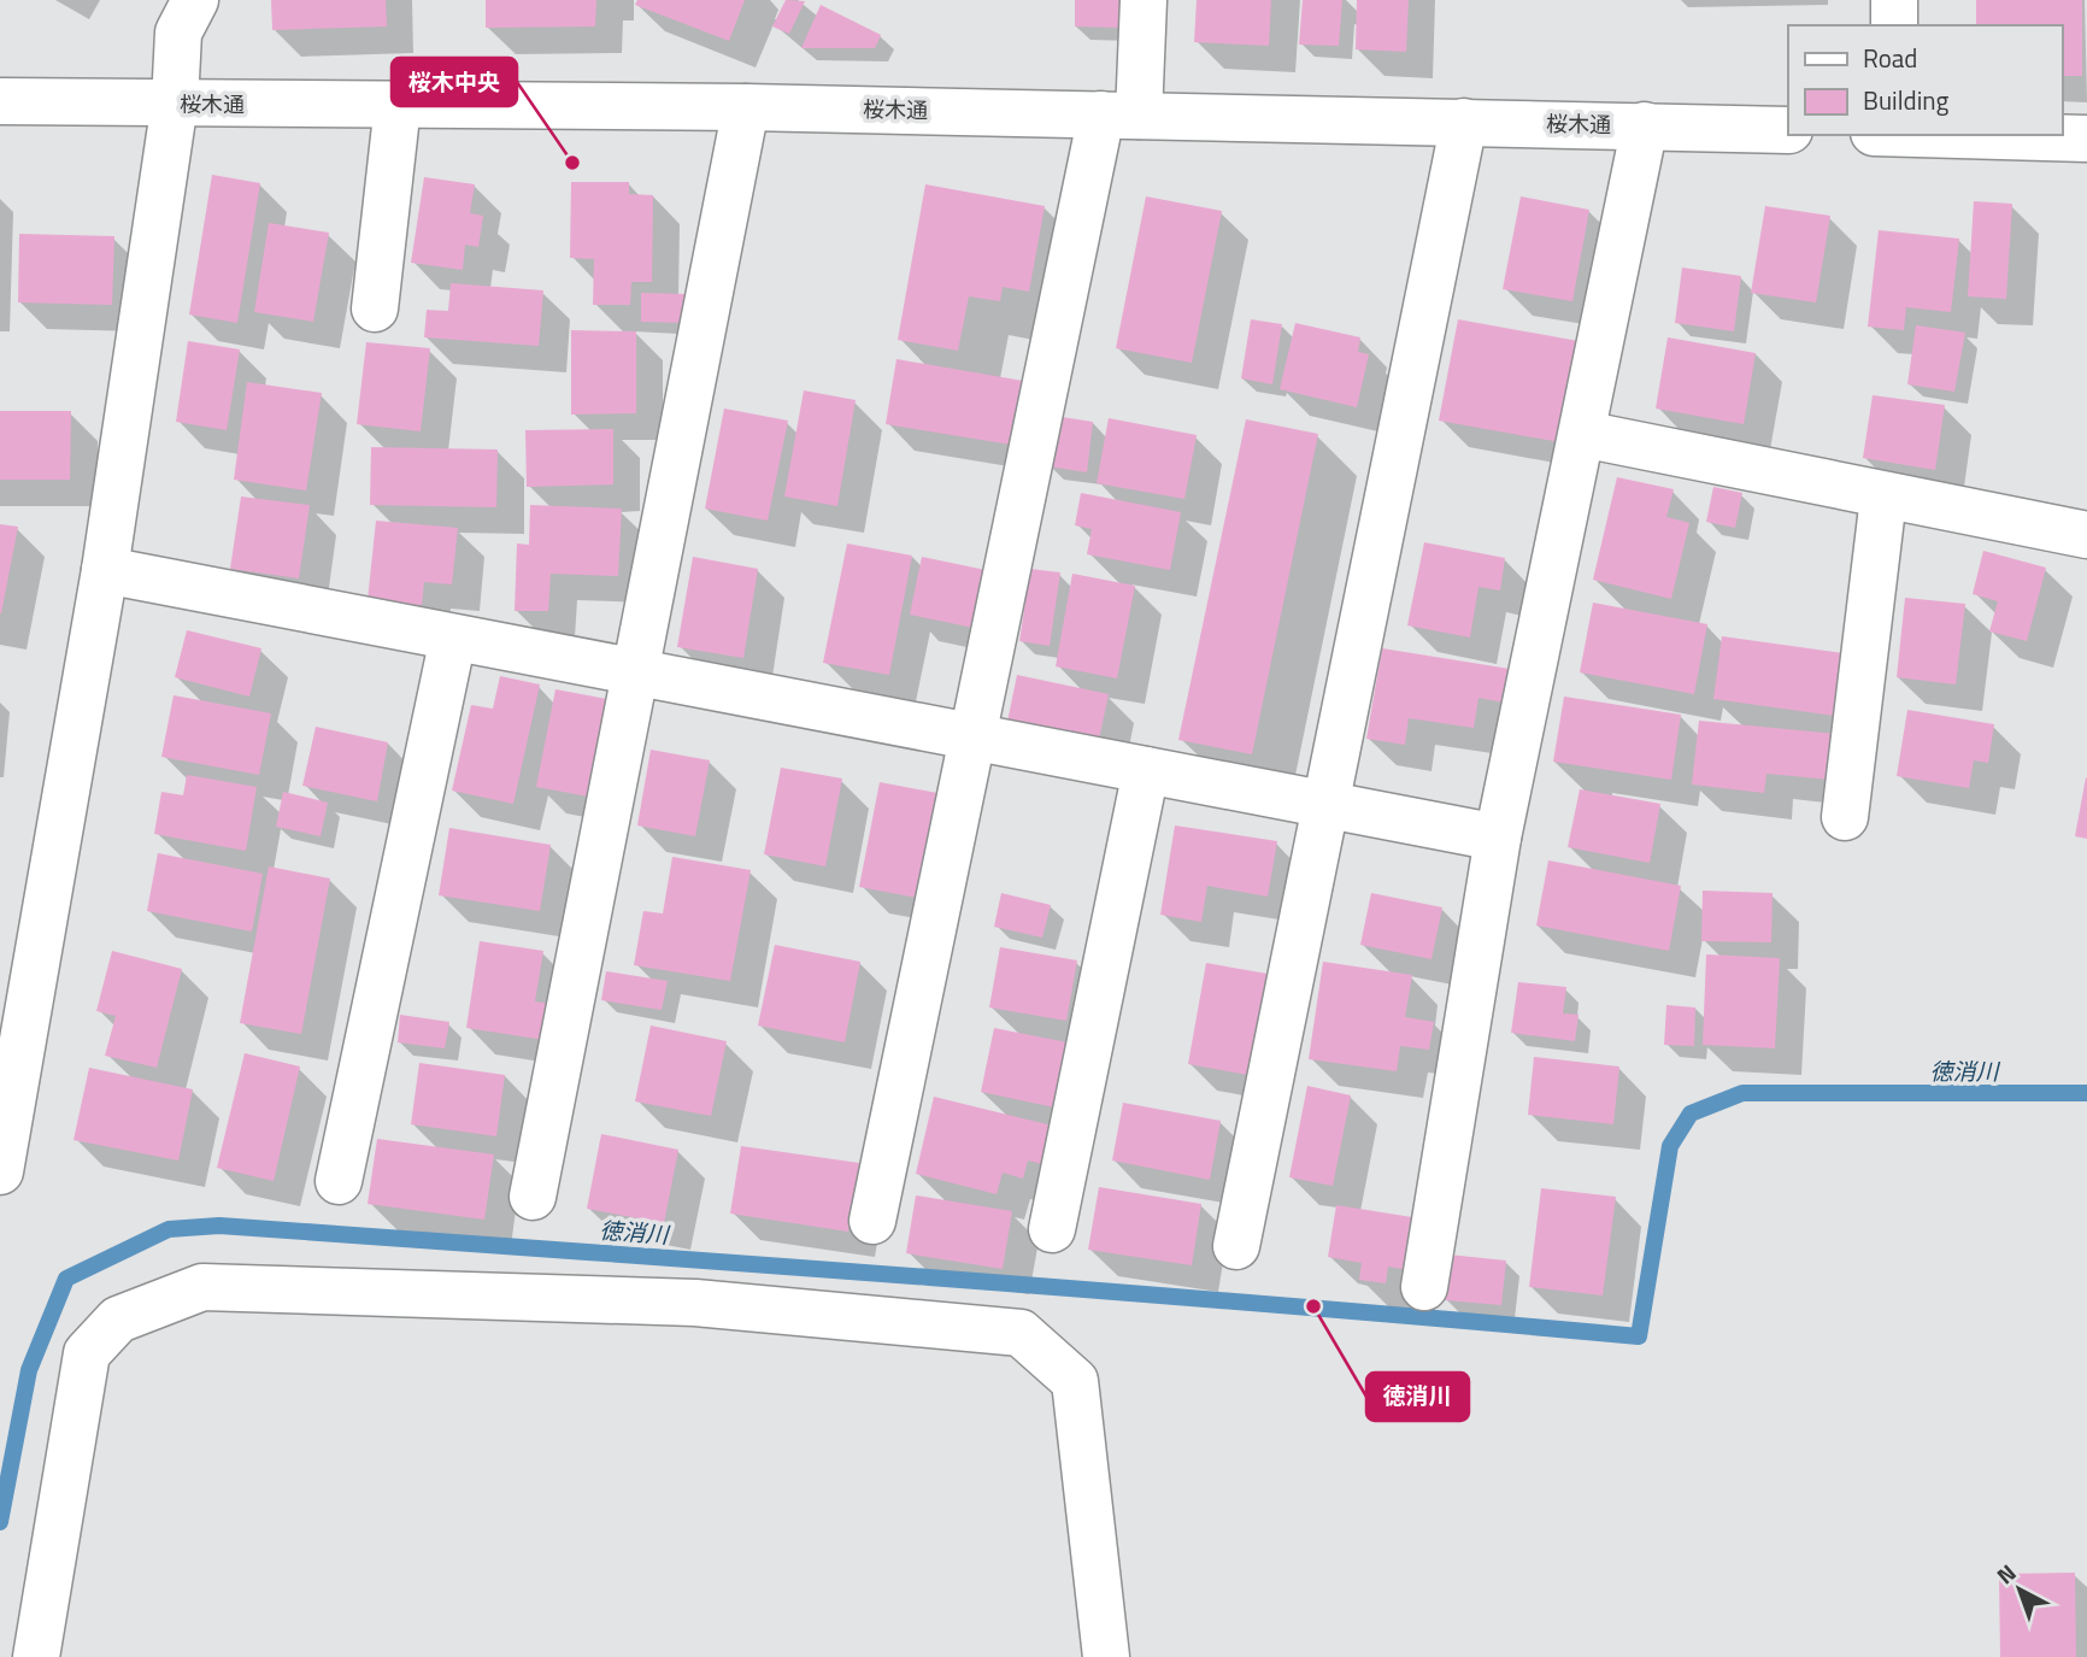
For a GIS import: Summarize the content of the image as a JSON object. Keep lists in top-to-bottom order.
{
  "streets": {
    "street": ["桜木通"]
  },
  "water": ["徳消川"],
  "places": ["桜木中央", "徳消川"],
  "legend": ["Road", "Building"],
  "north": "top left"
}
